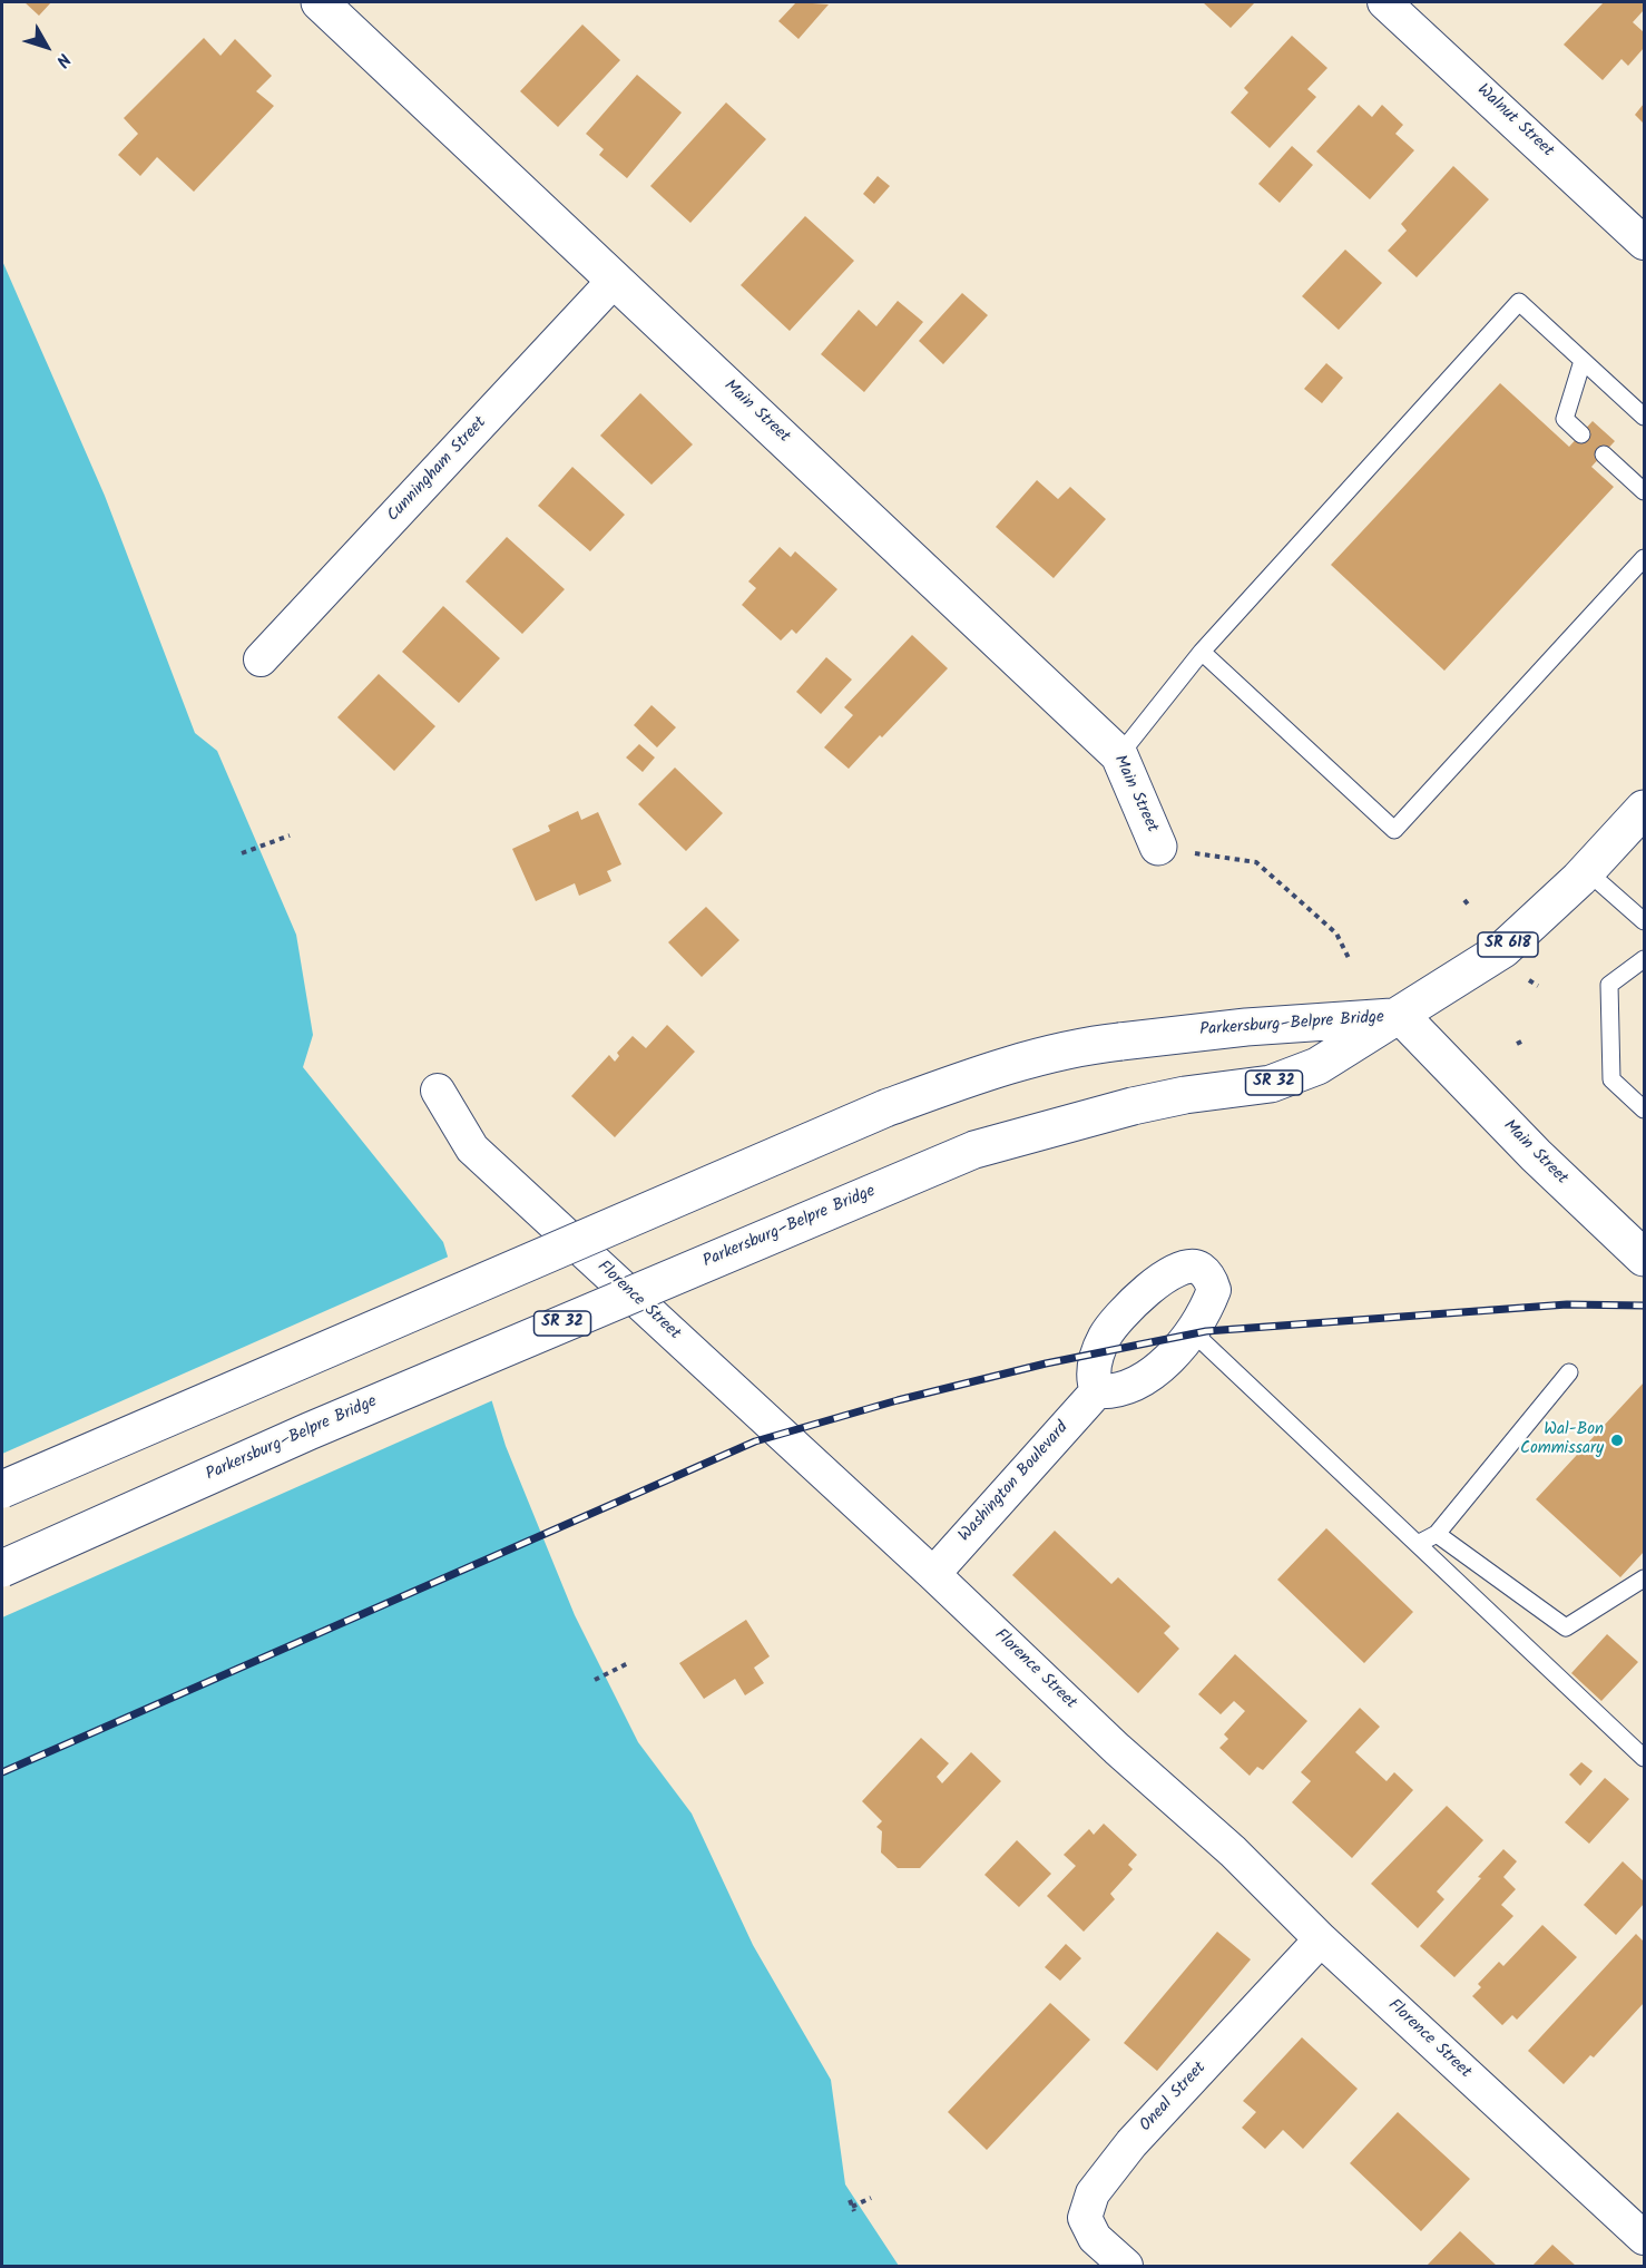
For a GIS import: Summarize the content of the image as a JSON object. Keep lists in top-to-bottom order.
{
  "streets": {
    "main road": [
      "Main Street",
      "SR 618",
      "Parkersburg–Belpre Bridge",
      "SR 32"
    ],
    "street": [
      "Walnut Street",
      "Cunningham Street",
      "Florence Street",
      "Washington Boulevard",
      "Oneal Street"
    ]
  },
  "crossings": [
    ["Main Street", "Cunningham Street"],
    ["Main Street", "SR 618"],
    ["Main Street", "Parkersburg–Belpre Bridge"],
    ["SR 618", "Parkersburg–Belpre Bridge"],
    ["Florence Street", "Washington Boulevard"],
    ["Florence Street", "Oneal Street"]
  ],
  "places": ["Wal-Bon Commissary"],
  "north": "bottom right"
}
